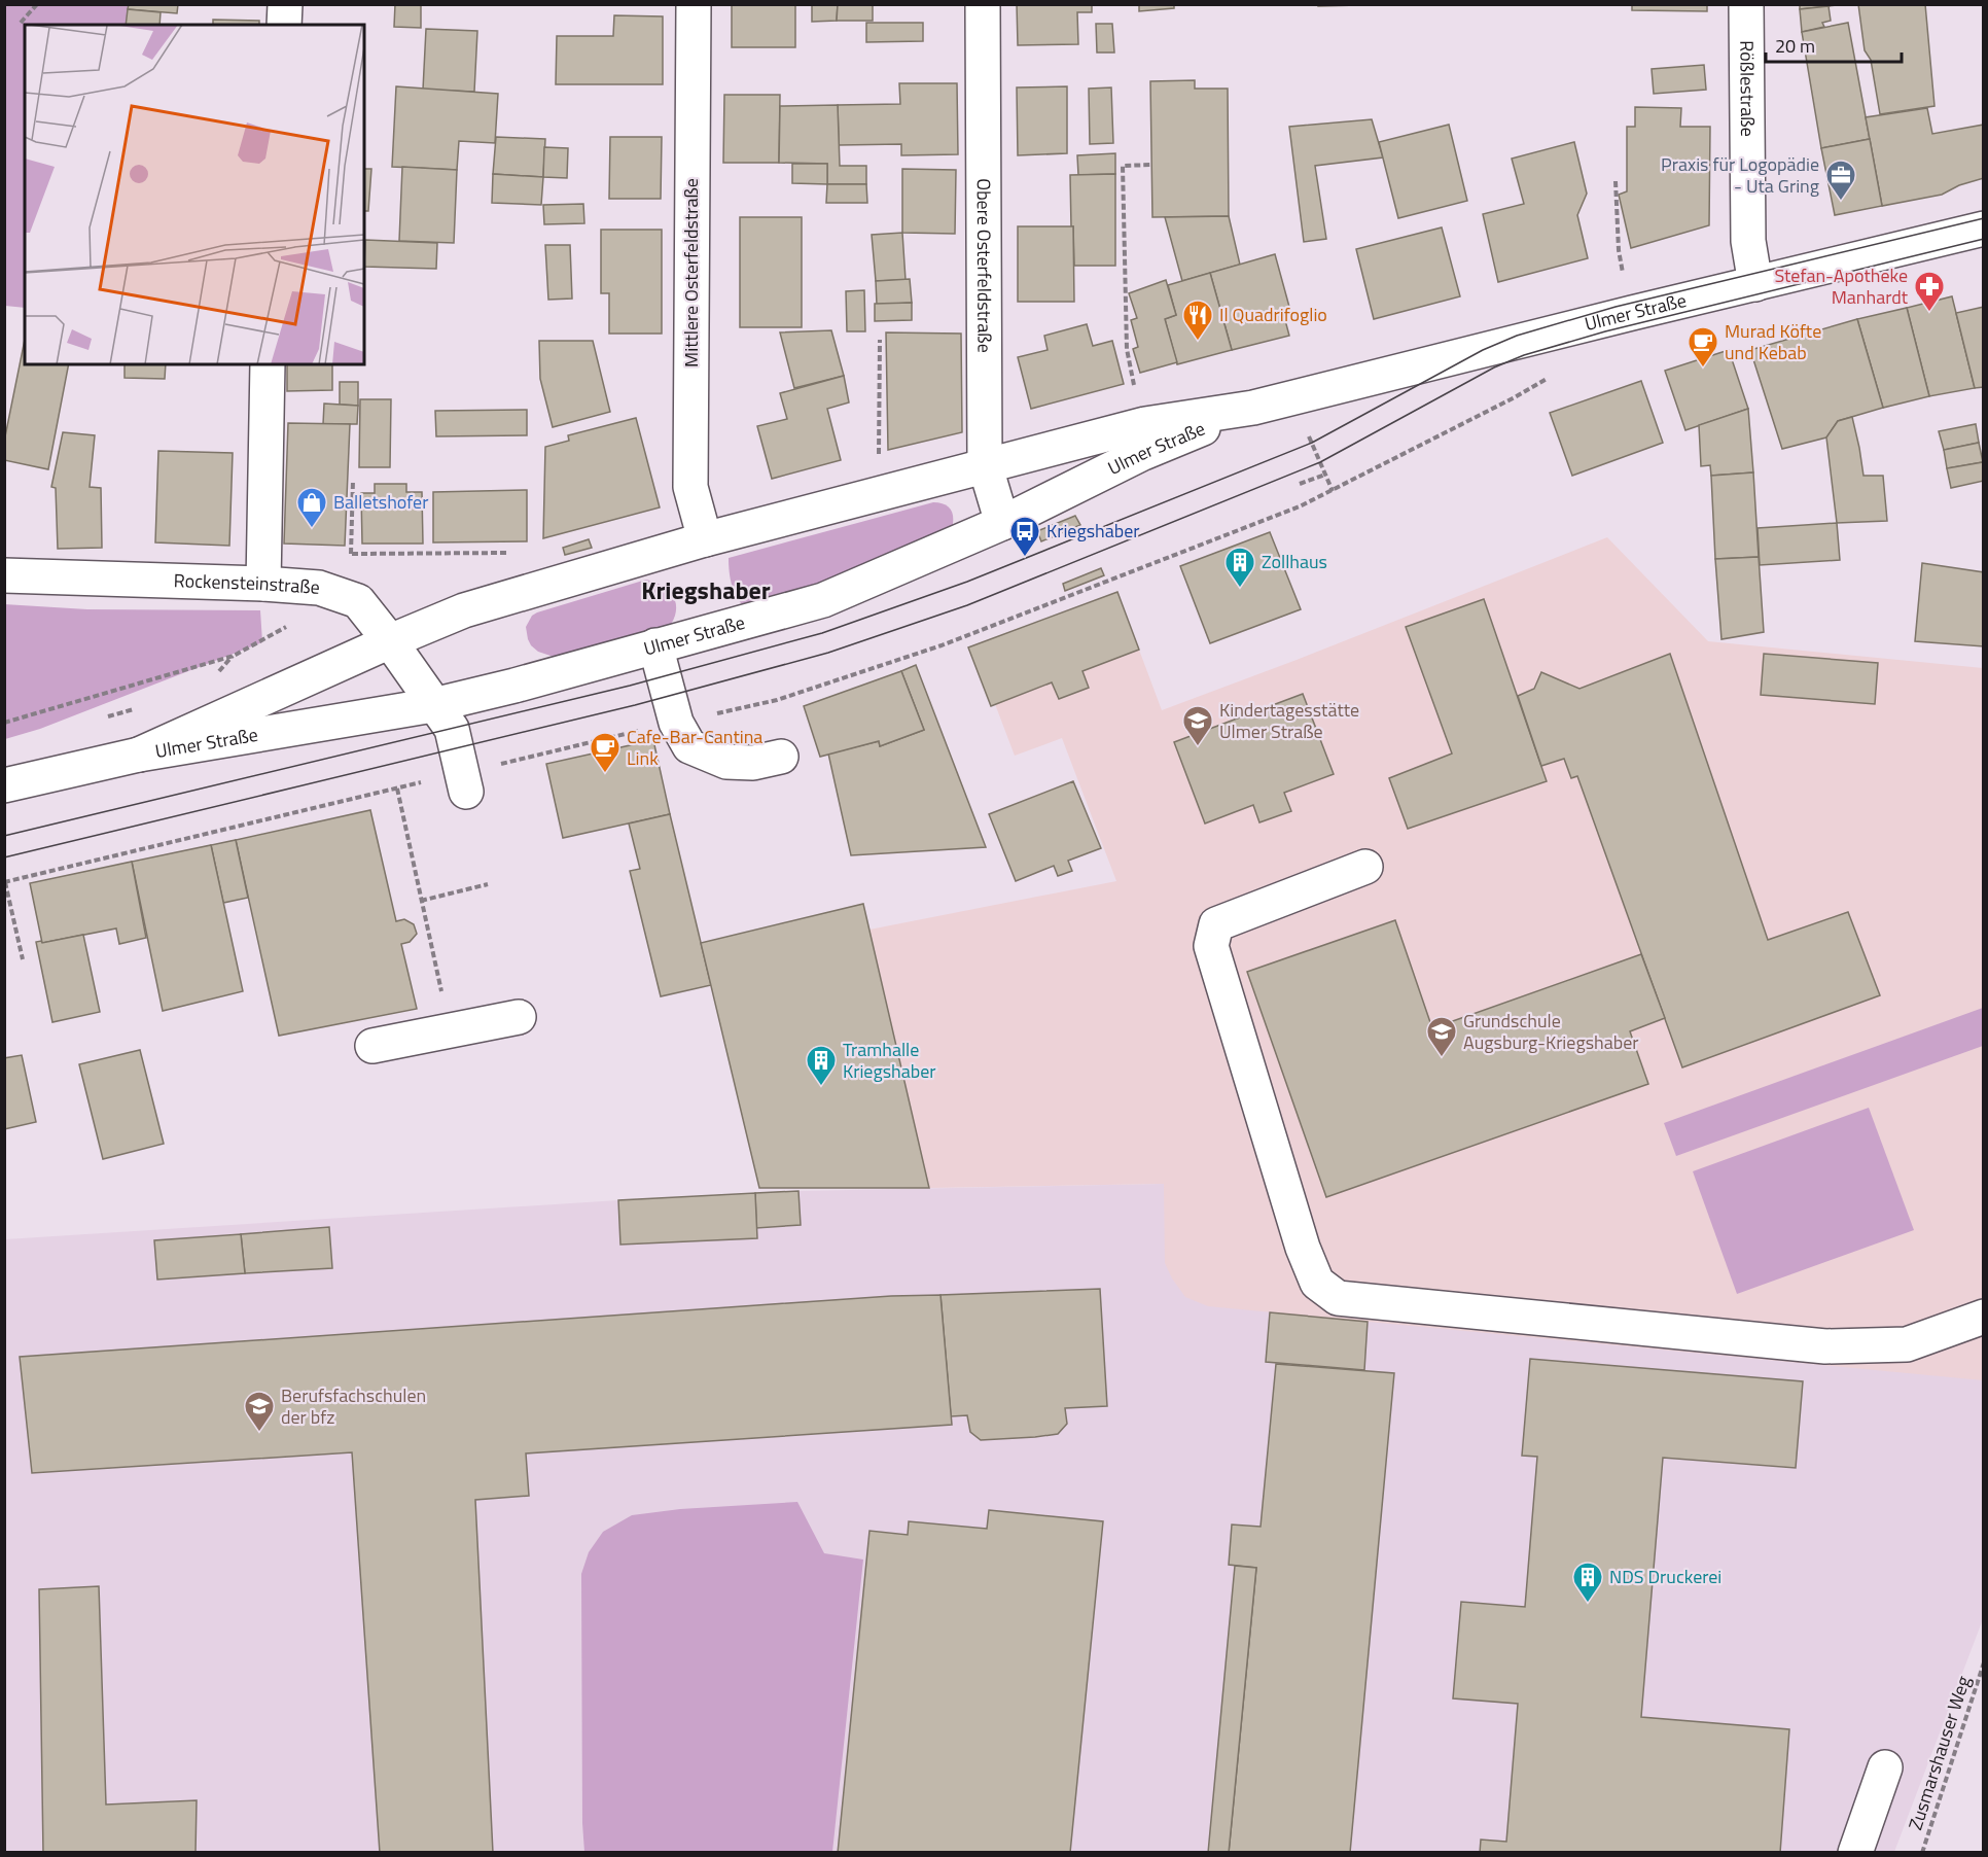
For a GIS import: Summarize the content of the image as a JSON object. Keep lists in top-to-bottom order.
{
  "streets": {
    "street": [
      "Rößlestraße",
      "Obere Osterfeldstraße",
      "Mittlere Osterfeldstraße",
      "Ulmer Straße",
      "Rockensteinstraße"
    ],
    "path": ["Zusmarshauser Weg"]
  },
  "crossings": [
    ["Rößlestraße", "Ulmer Straße"],
    ["Obere Osterfeldstraße", "Ulmer Straße"],
    ["Mittlere Osterfeldstraße", "Ulmer Straße"],
    ["Ulmer Straße", "Rockensteinstraße"]
  ],
  "districts": ["Kriegshaber"],
  "places": {
    "office": ["Praxis für Logopädie - Uta Gring"],
    "pharmacy": ["Stefan-Apotheke Manhardt"],
    "restaurant": ["Il Quadrifoglio"],
    "cafe": ["Murad Köfte und Kebab", "Cafe-Bar-Cantina Link"],
    "shop": ["Balletshofer"],
    "bus stop": ["Kriegshaber"],
    "building": ["Zollhaus", "Tramhalle Kriegshaber", "NDS Druckerei"],
    "school or university": ["Kindertagesstätte Ulmer Straße", "Grundschule Augsburg-Kriegshaber", "Berufsfachschulen der bfz"]
  },
  "scale_bar": "20 m"
}
